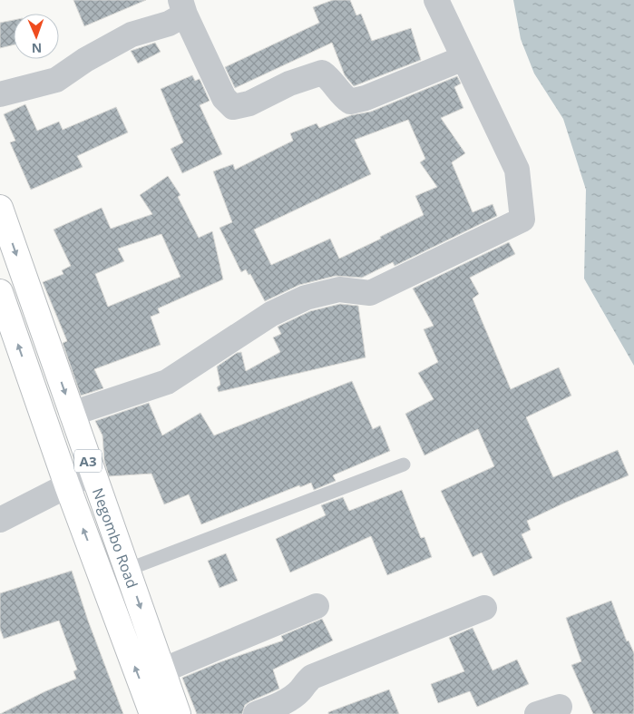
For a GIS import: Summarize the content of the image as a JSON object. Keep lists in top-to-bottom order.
{
  "streets": {
    "highway": ["A3", "Negombo Road"]
  },
  "north": "bottom"
}
